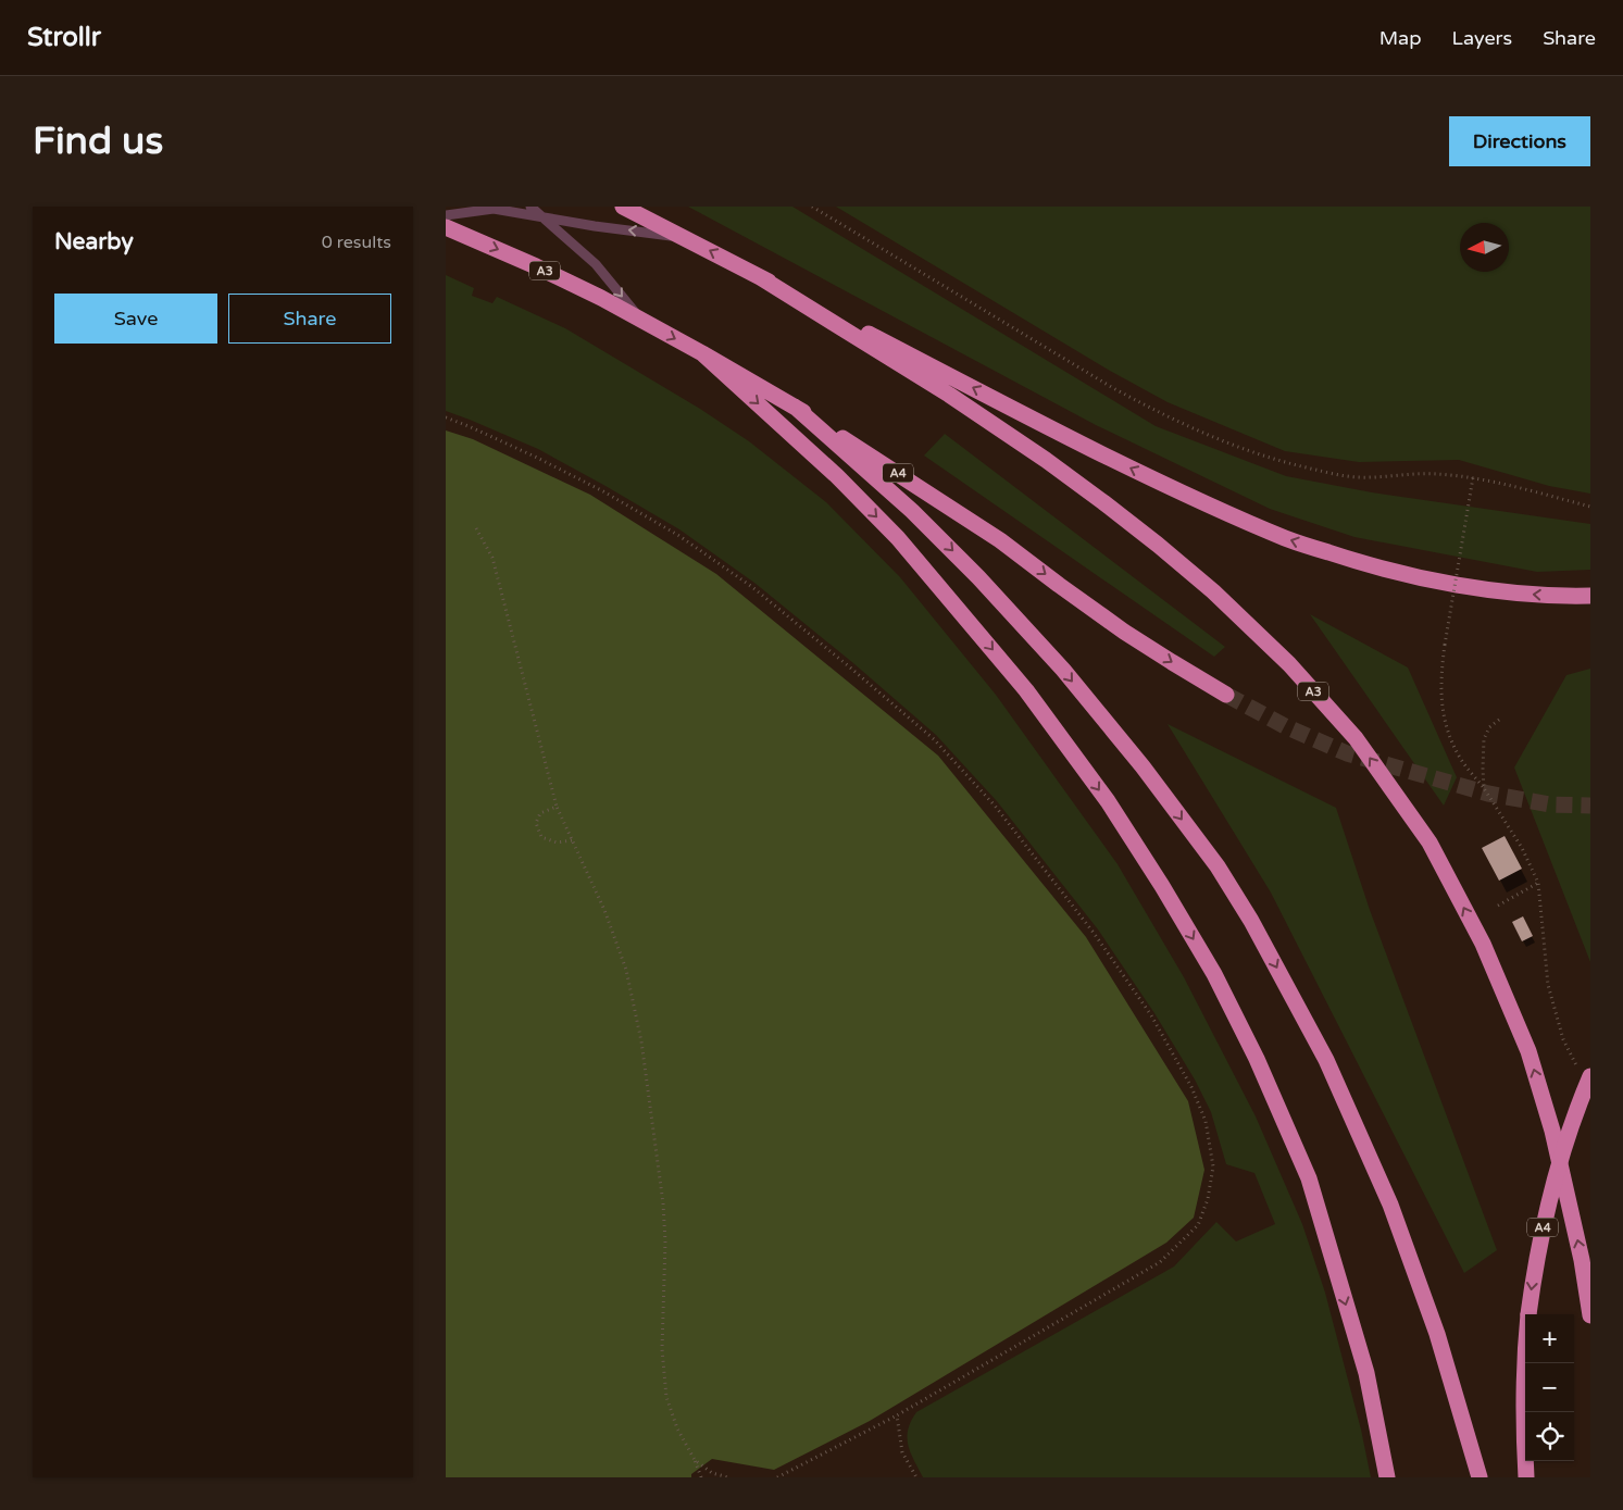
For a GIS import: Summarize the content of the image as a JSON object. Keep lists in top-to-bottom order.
{
  "streets": {
    "highway": ["A3", "A4"]
  },
  "crossings": [
    ["A3", "A4"]
  ],
  "north": "left",
  "page": {
    "header": "Strollr",
    "nav": ["Map", "Layers", "Share"],
    "buttons": [
      "Directions",
      ["Save", "Share"]
    ],
    "title": "Find us",
    "heading": ["Nearby", "0 results"],
    "map_buttons": ["+", "−"]
  }
}
